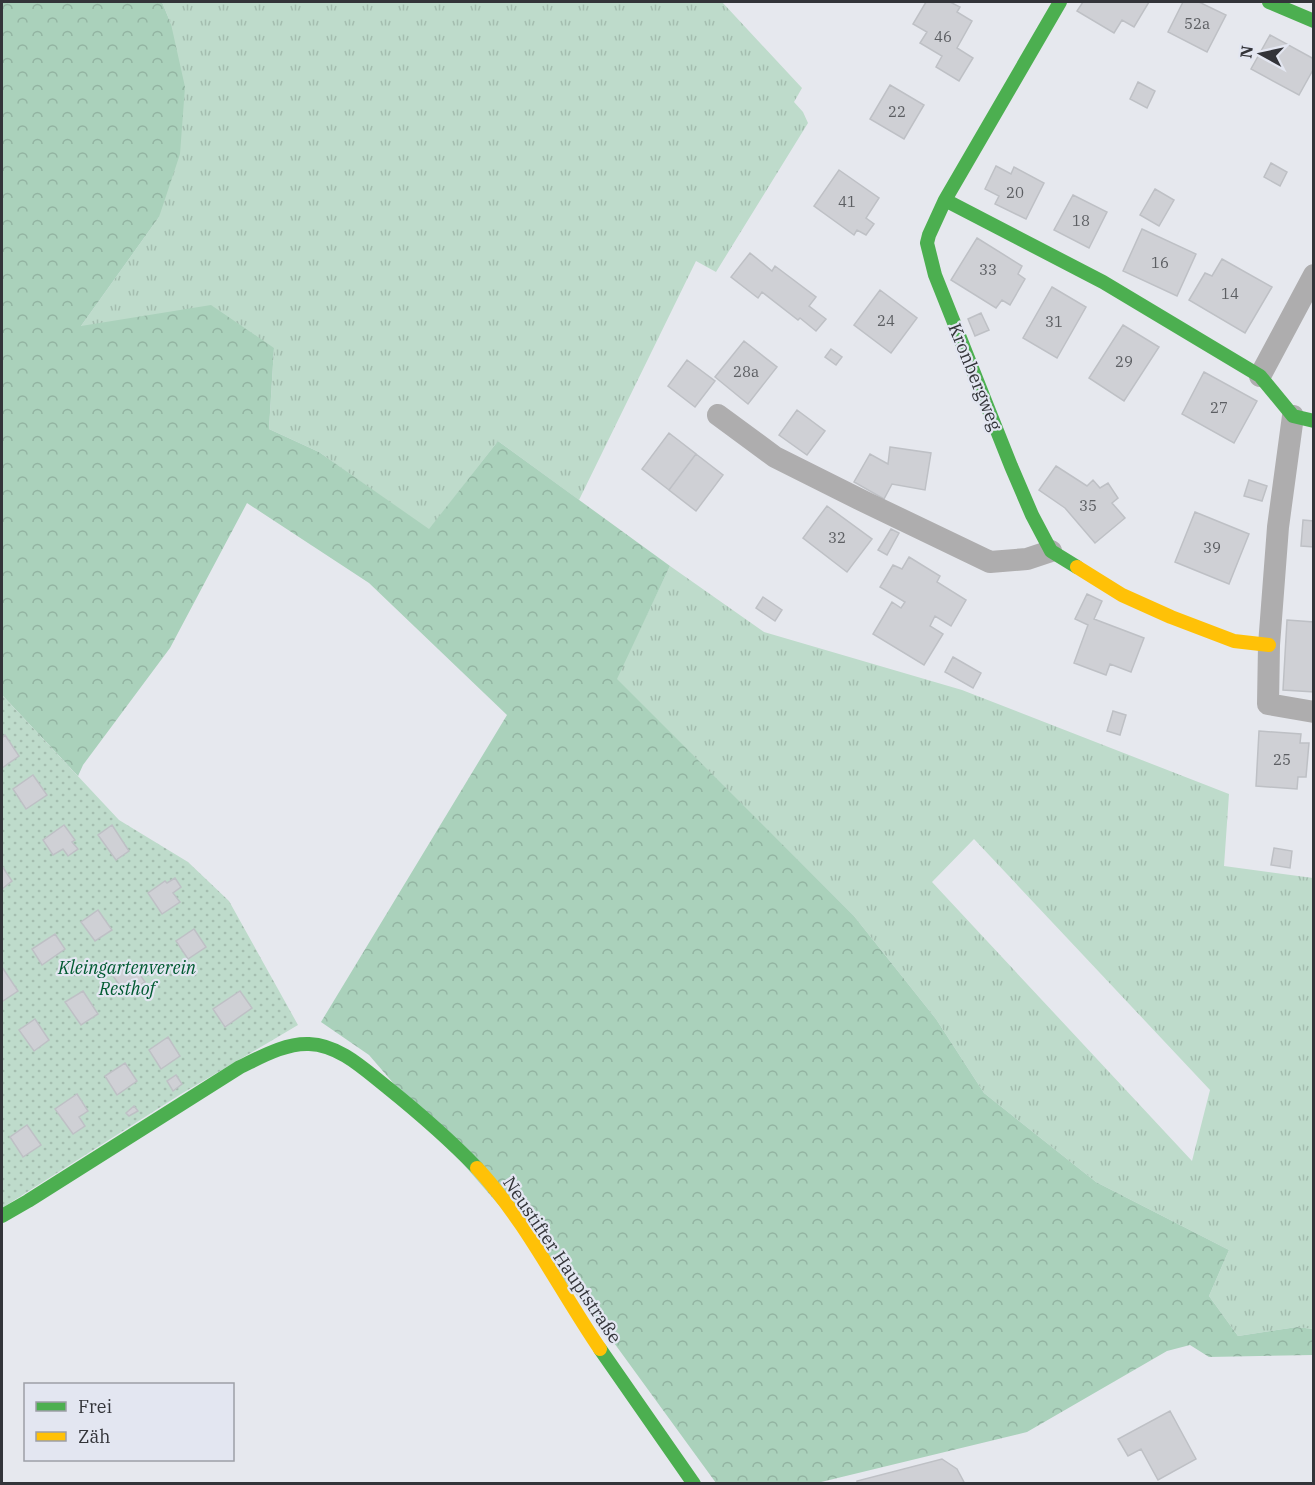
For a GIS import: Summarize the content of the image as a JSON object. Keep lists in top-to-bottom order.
{
  "streets": {
    "street": ["Kronbergweg", "Neustifter Hauptstraße"]
  },
  "parks": ["Kleingartenverein Resthof"],
  "house_numbers": [
    "52a",
    "46",
    "22",
    "20",
    "41",
    "18",
    "16",
    "33",
    "14",
    "24",
    "31",
    "29",
    "28a",
    "27",
    "35",
    "32",
    "39",
    "25"
  ],
  "legend": ["Frei", "Zäh"],
  "north": "left"
}
